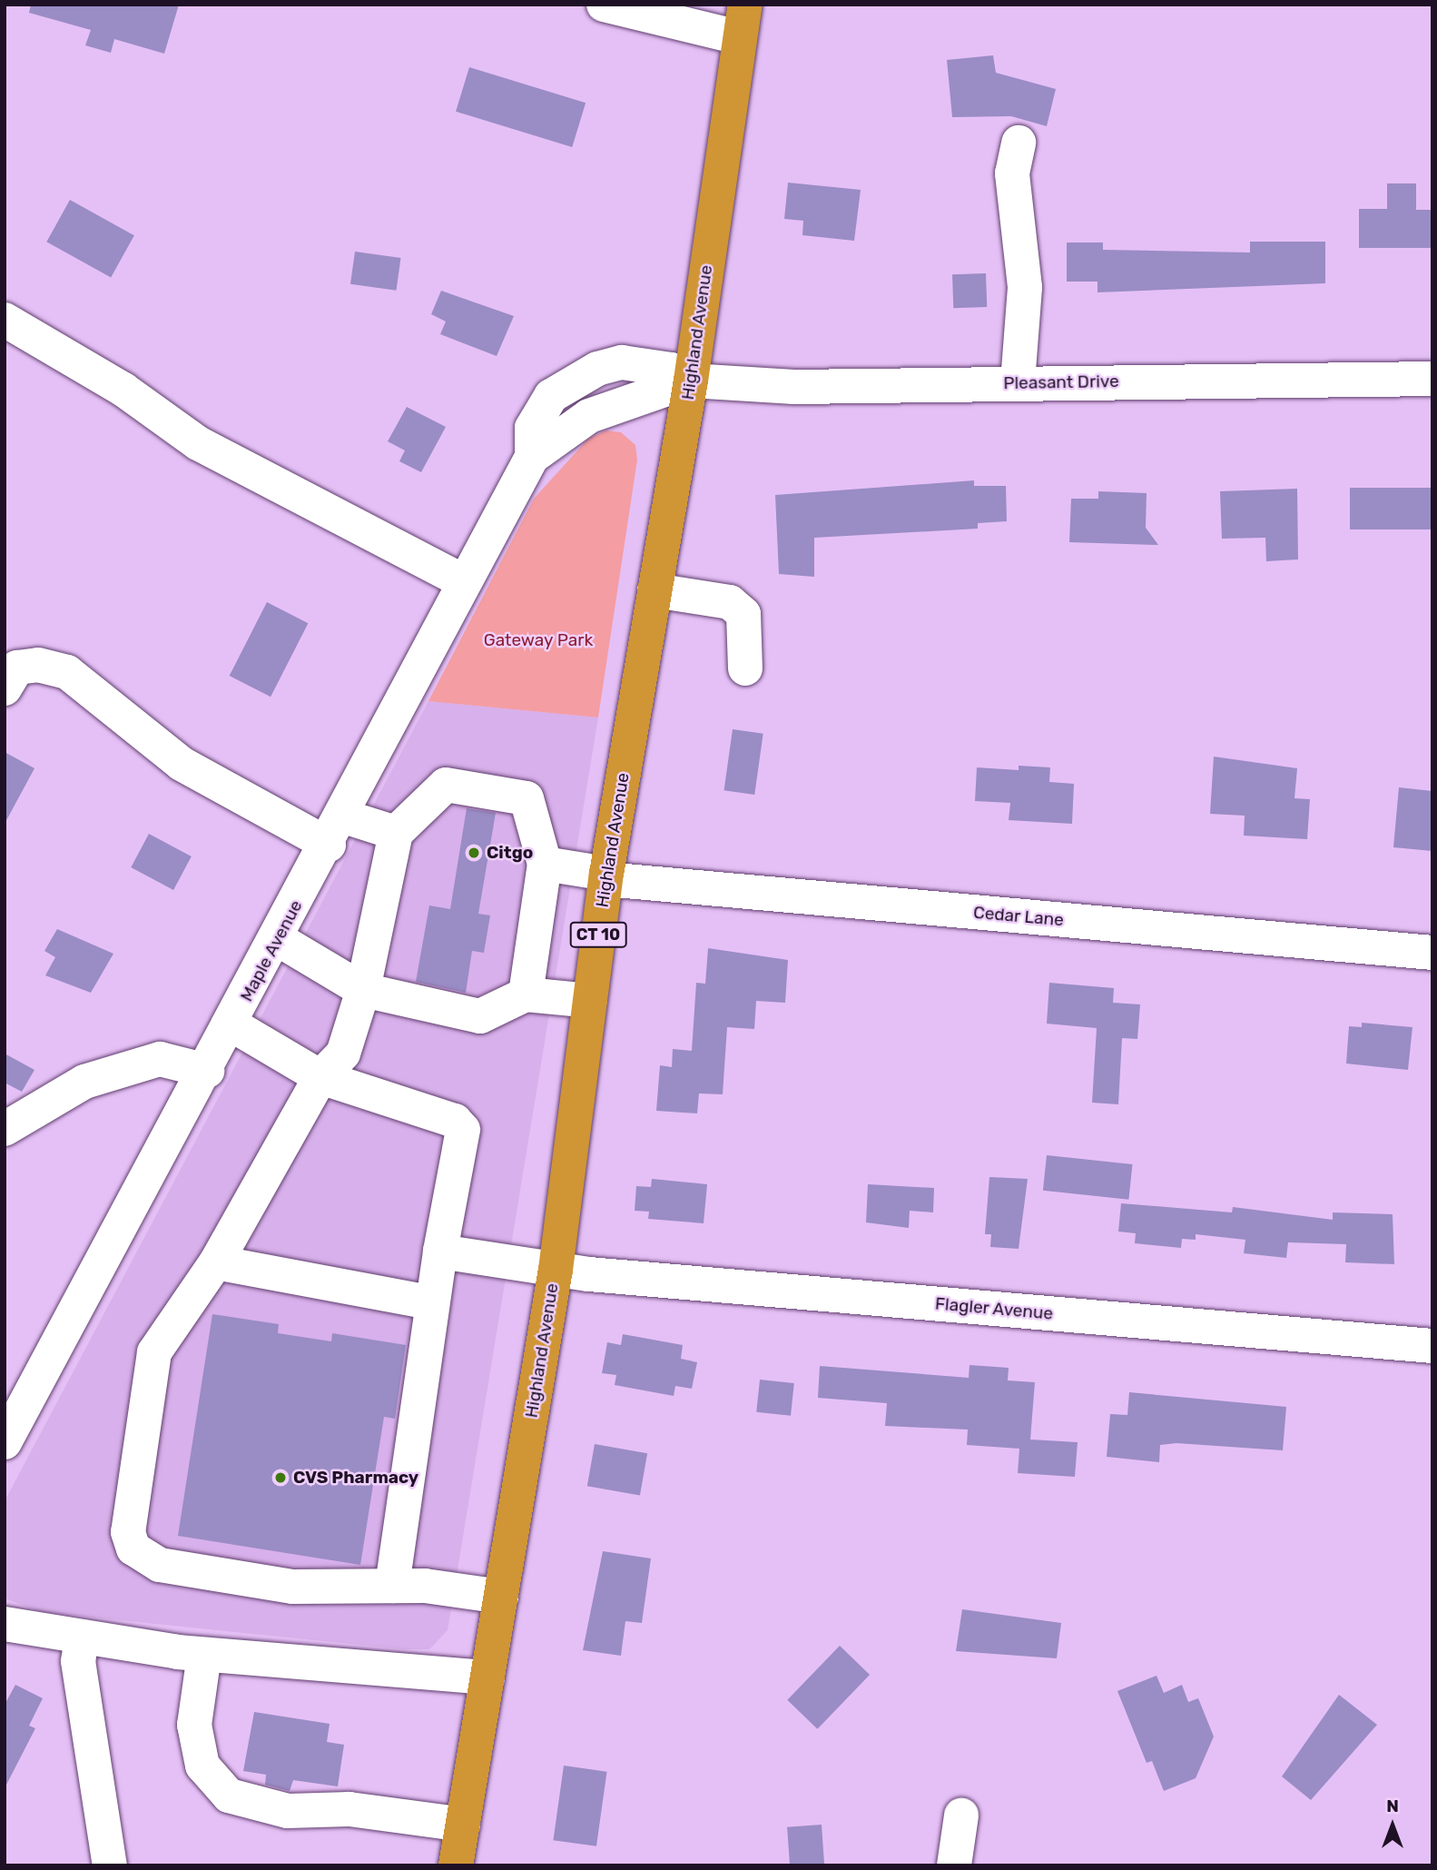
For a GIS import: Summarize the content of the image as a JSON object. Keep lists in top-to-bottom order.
{
  "streets": {
    "highway": ["Highland Avenue", "CT 10"],
    "street": [
      "Pleasant Drive",
      "Cedar Lane",
      "Maple Avenue",
      "Flagler Avenue"
    ]
  },
  "crossings": [
    ["Highland Avenue", "Pleasant Drive"],
    ["Highland Avenue", "Cedar Lane"],
    ["Highland Avenue", "Maple Avenue"],
    ["Highland Avenue", "Flagler Avenue"],
    ["Pleasant Drive", "Maple Avenue"]
  ],
  "parks": ["Gateway Park"],
  "places": ["Citgo", "CVS Pharmacy"],
  "north": "top"
}
